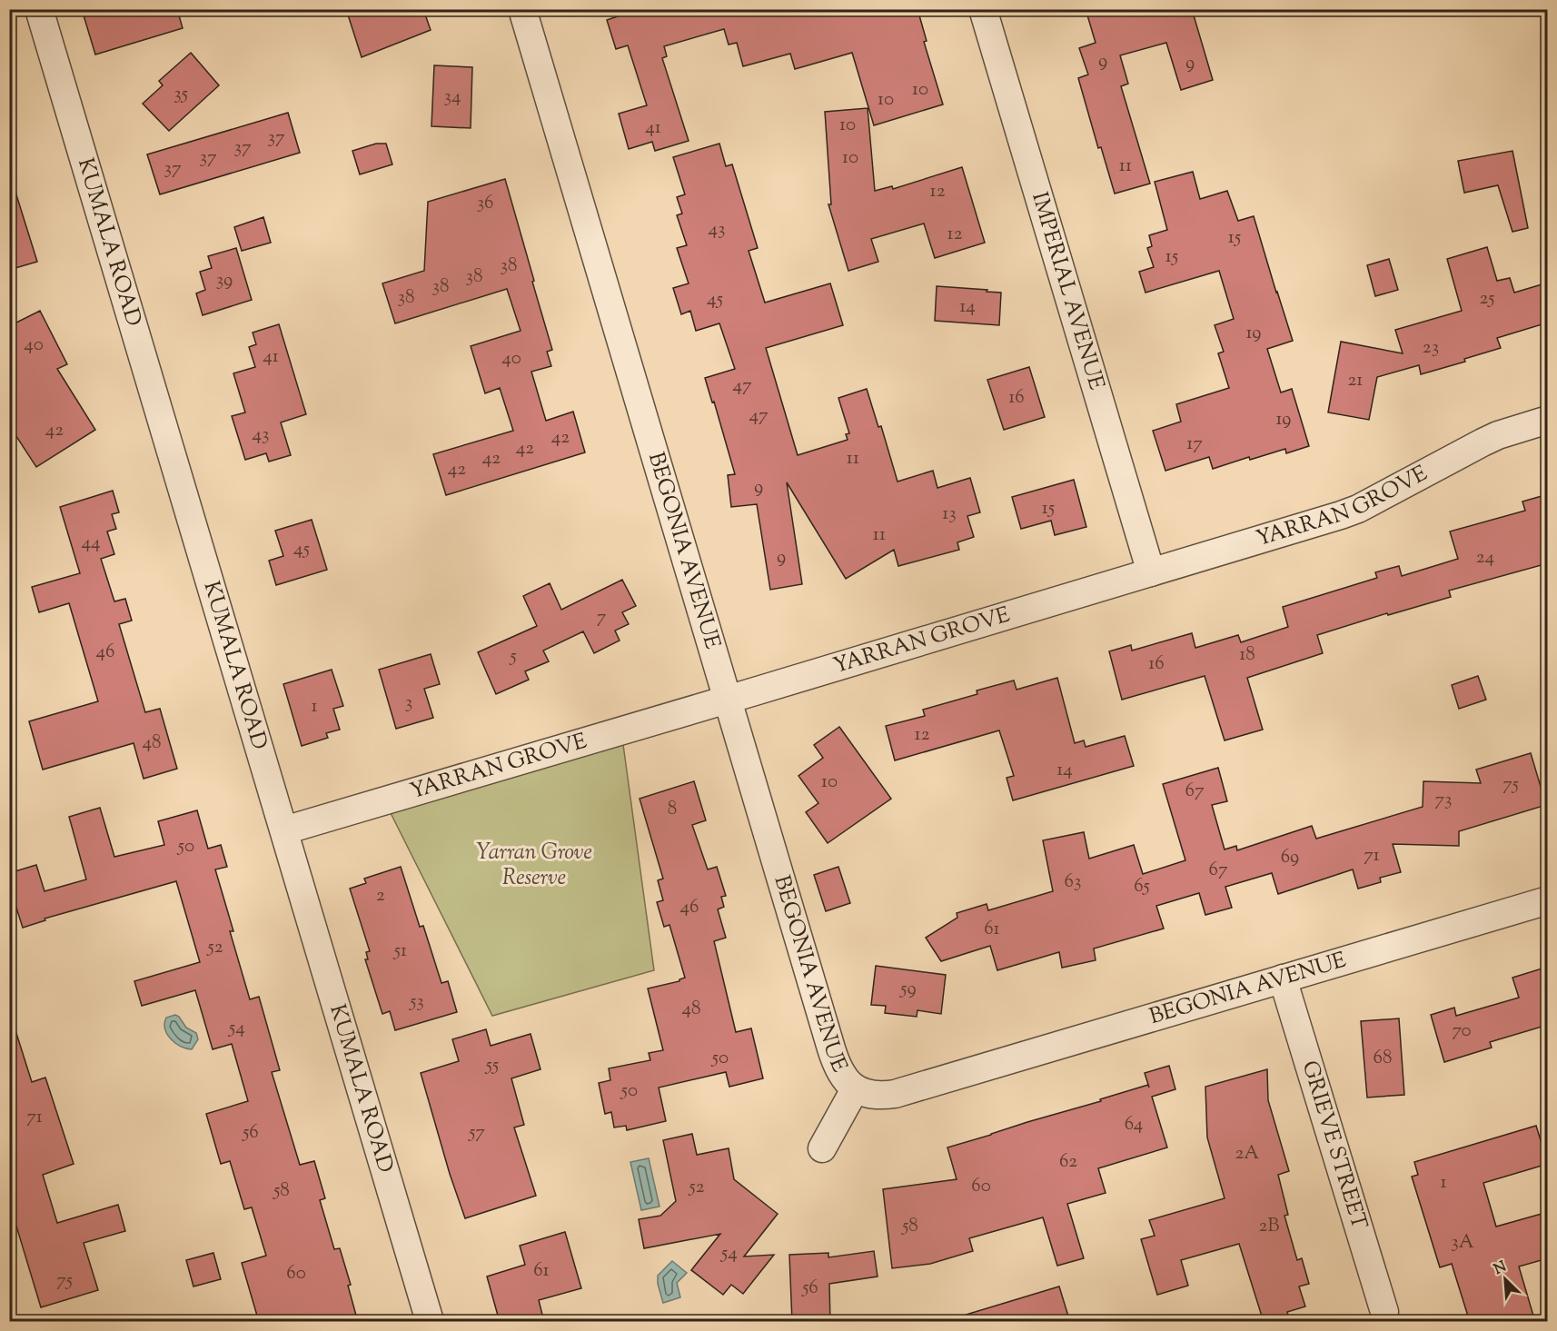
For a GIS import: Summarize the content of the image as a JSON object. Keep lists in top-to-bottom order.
{
  "streets": {
    "street": [
      "KUMALA ROAD",
      "IMPERIAL AVENUE",
      "YARRAN GROVE",
      "BEGONIA AVENUE",
      "GRIEVE STREET"
    ]
  },
  "crossings": [
    ["KUMALA ROAD", "YARRAN GROVE"],
    ["IMPERIAL AVENUE", "YARRAN GROVE"],
    ["YARRAN GROVE", "BEGONIA AVENUE"],
    ["BEGONIA AVENUE", "GRIEVE STREET"]
  ],
  "parks": ["Yarran Grove Reserve"],
  "house_numbers": [
    "9",
    "9",
    "10",
    "35",
    "34",
    "10",
    "10",
    "41",
    "37",
    "37",
    "37",
    "10",
    "11",
    "37",
    "12",
    "36",
    "43",
    "12",
    "15",
    "15",
    "38",
    "38",
    "39",
    "38",
    "38",
    "25",
    "45",
    "14",
    "19",
    "40",
    "23",
    "41",
    "40",
    "21",
    "47",
    "16",
    "47",
    "19",
    "42",
    "43",
    "42",
    "17",
    "42",
    "42",
    "11",
    "42",
    "9",
    "15",
    "13",
    "11",
    "44",
    "45",
    "9",
    "24",
    "7",
    "46",
    "18",
    "5",
    "16",
    "3",
    "1",
    "12",
    "48",
    "14",
    "10",
    "75",
    "67",
    "73",
    "8",
    "50",
    "71",
    "69",
    "67",
    "63",
    "65",
    "2",
    "46",
    "61",
    "52",
    "51",
    "59",
    "53",
    "48",
    "54",
    "70",
    "50",
    "68",
    "55",
    "50",
    "71",
    "64",
    "56",
    "57",
    "2A",
    "62",
    "1",
    "60",
    "52",
    "58",
    "58",
    "2B",
    "3A",
    "54",
    "61",
    "60",
    "75",
    "56"
  ],
  "north": "top left"
}
